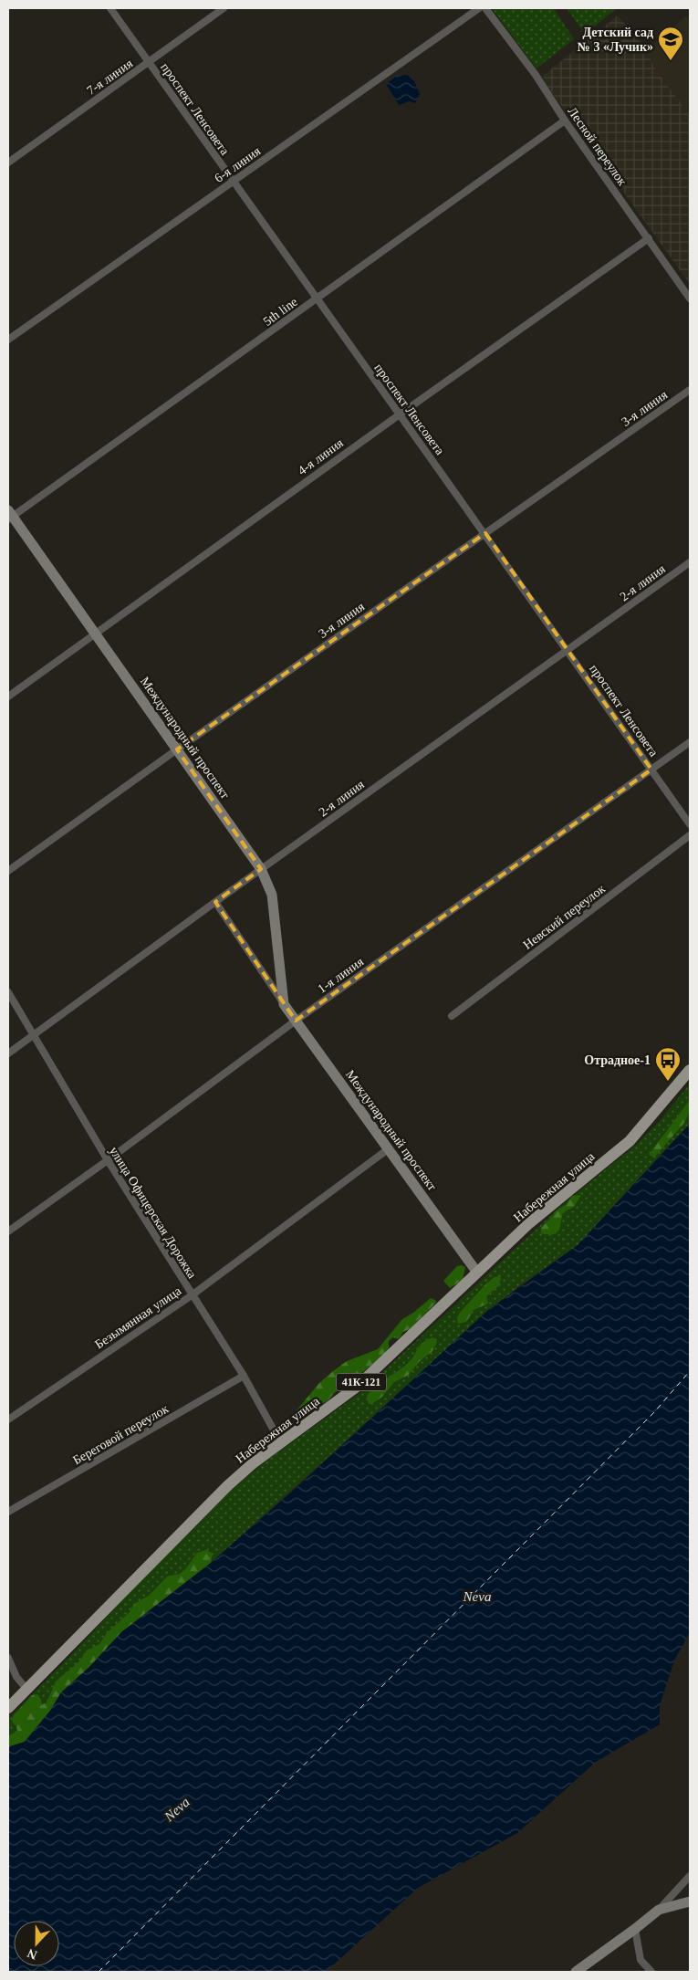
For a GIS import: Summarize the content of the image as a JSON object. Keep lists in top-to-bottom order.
{
  "streets": {
    "main road": ["Набережная улица", "41К-121"],
    "street": [
      "7-я линия",
      "проспект Ленсовета",
      "Лесной переулок",
      "6-я линия",
      "5th line",
      "3-я линия",
      "4-я линия",
      "2-я линия",
      "Международный проспект",
      "Невский переулок",
      "1-я линия",
      "улица Офицерская Дорожка",
      "Безымянная улица",
      "Береговой переулок"
    ]
  },
  "crossings": [
    ["7-я линия", "проспект Ленсовета"],
    ["проспект Ленсовета", "6-я линия"],
    ["проспект Ленсовета", "5th line"],
    ["проспект Ленсовета", "3-я линия"],
    ["проспект Ленсовета", "4-я линия"],
    ["проспект Ленсовета", "2-я линия"],
    ["проспект Ленсовета", "1-я линия"],
    ["Лесной переулок", "5th line"],
    ["Лесной переулок", "4-я линия"],
    ["5th line", "Международный проспект"],
    ["3-я линия", "Международный проспект"],
    ["4-я линия", "Международный проспект"],
    ["2-я линия", "Международный проспект"],
    ["2-я линия", "улица Офицерская Дорожка"],
    ["Международный проспект", "1-я линия"],
    ["Международный проспект", "Набережная улица"],
    ["Международный проспект", "Безымянная улица"],
    ["1-я линия", "улица Офицерская Дорожка"],
    ["Набережная улица", "улица Офицерская Дорожка"],
    ["улица Офицерская Дорожка", "Безымянная улица"],
    ["улица Офицерская Дорожка", "Береговой переулок"]
  ],
  "water": ["Neva"],
  "places": {
    "school or university": ["Детский сад № 3 «Лучик»"],
    "bus stop": ["Отрадное-1"]
  },
  "north": "bottom"
}
